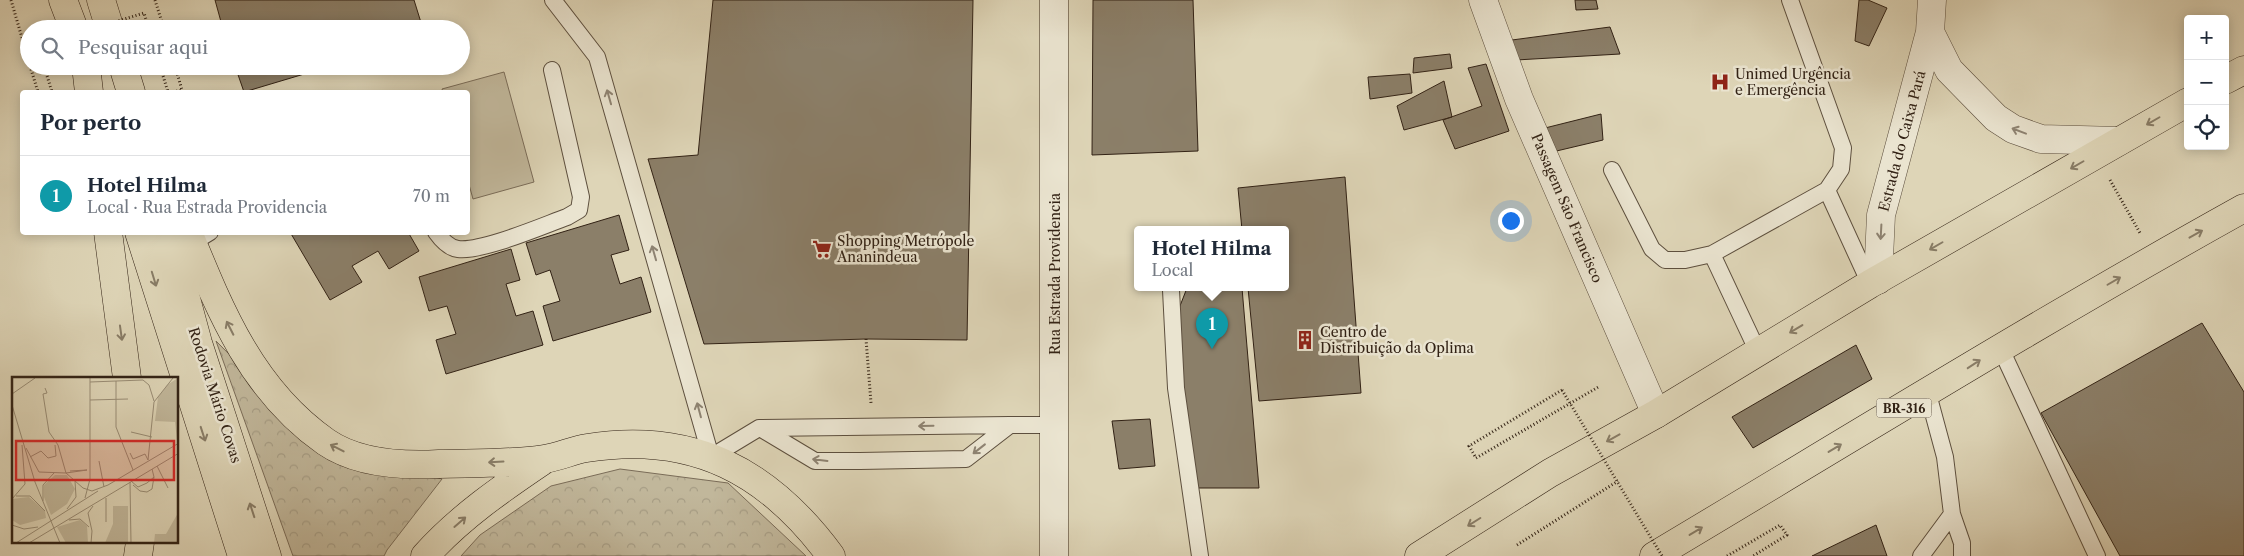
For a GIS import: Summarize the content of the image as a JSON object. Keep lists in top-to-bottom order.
{
  "streets": {
    "main road": ["Rodovia Mário Covas", "BR-316"],
    "street": ["Estrada do Caixa Pará", "Passagem São Francisco", "Rua Estrada Providencia"]
  },
  "places": {
    "hospital": ["Unimed Urgência e Emergência"],
    "supermarket": ["Shopping Metrópole Ananindeua"],
    "building": ["Centro de Distribuição da Oplima"]
  },
  "page": {
    "map_buttons": ["+", "−"],
    "search": "Pesquisar aqui",
    "heading": "Por perto",
    "list": [
      {
        "mark": "1",
        "name": "Hotel Hilma",
        "note": "Local · Rua Estrada Providencia",
        "value": "70 m"
      }
    ],
    "popup": ["Hotel Hilma", "Local"],
    "pins": "1"
  }
}
